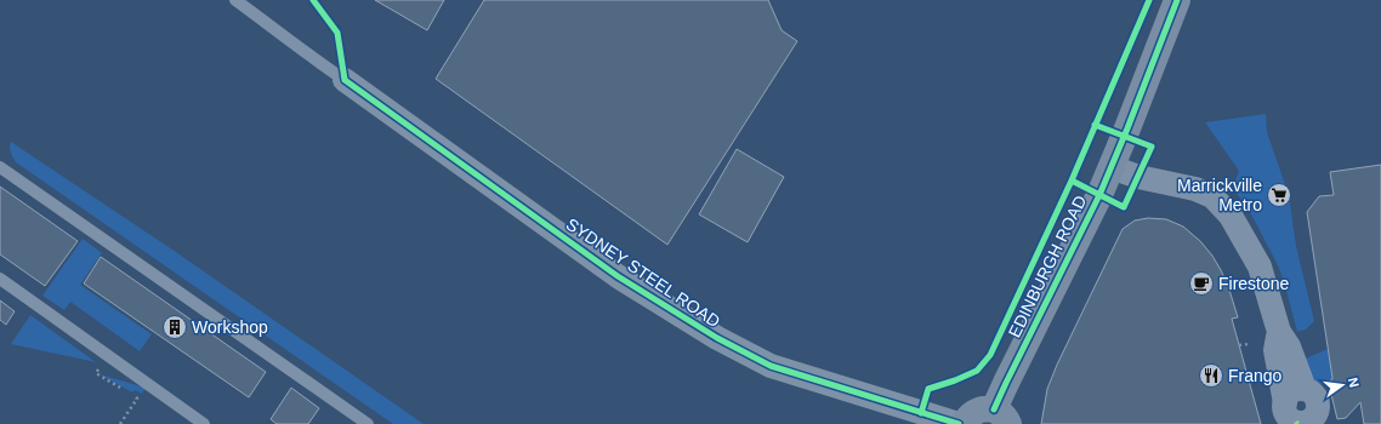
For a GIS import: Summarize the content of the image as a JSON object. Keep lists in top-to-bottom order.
{
  "streets": {
    "street": ["EDINBURGH ROAD", "SYDNEY STEEL ROAD"]
  },
  "places": {
    "supermarket": ["Marrickville Metro"],
    "cafe": ["Firestone"],
    "building": ["Workshop"],
    "restaurant": ["Frango"]
  },
  "north": "right"
}
